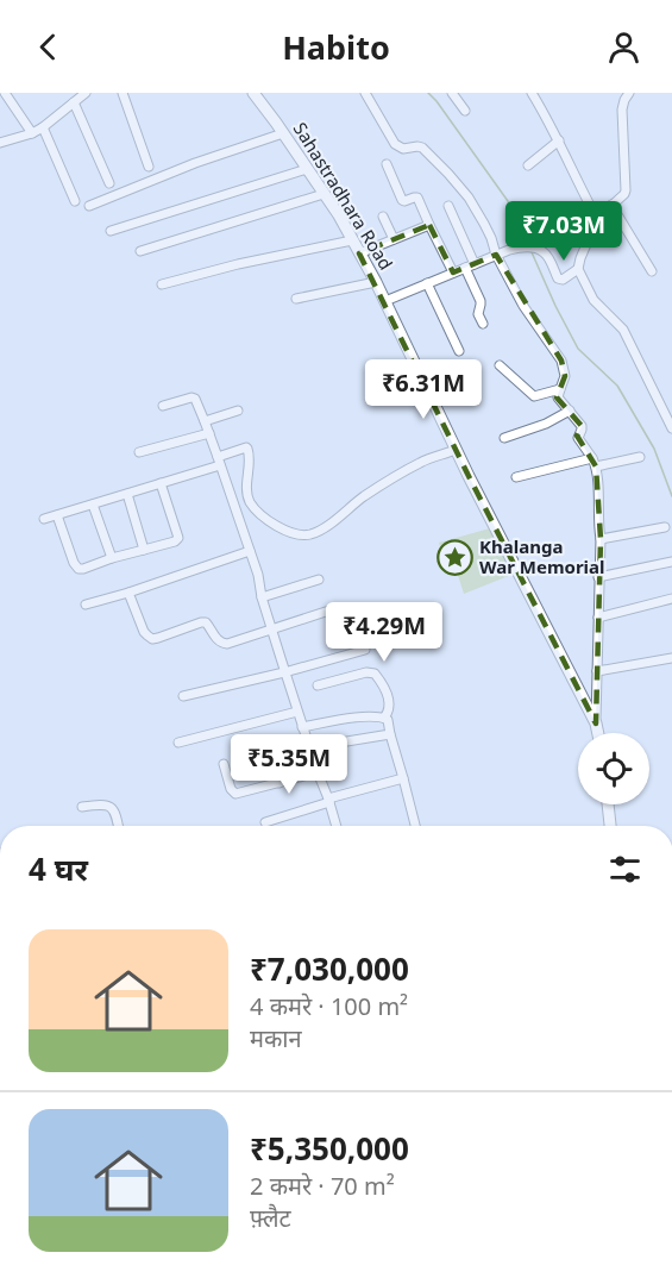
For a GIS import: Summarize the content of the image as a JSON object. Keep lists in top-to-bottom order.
{
  "streets": {
    "main road": ["Sahastradhara Road"]
  },
  "places": {
    "place": ["Khalanga War Memorial"]
  },
  "page": {
    "header": "Habito",
    "price": [
      "₹7.03M",
      "₹6.31M",
      "₹4.29M",
      "₹5.35M"
    ],
    "heading": "4 घर",
    "list": [
      {
        "name": "₹7,030,000",
        "note": "4 कमरे · 100 m² · मकान"
      },
      {
        "name": "₹5,350,000",
        "note": "2 कमरे · 70 m² · फ़्लैट"
      }
    ]
  }
}
